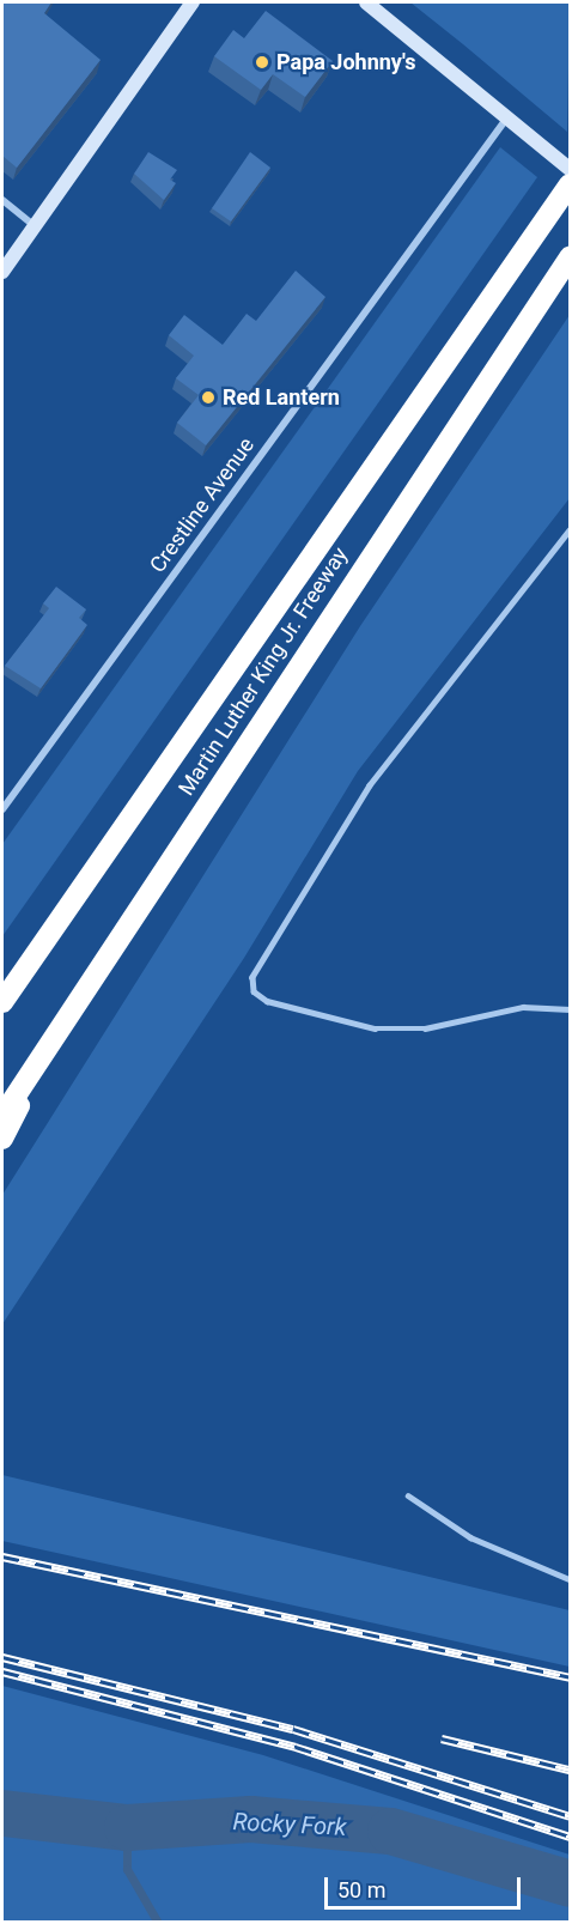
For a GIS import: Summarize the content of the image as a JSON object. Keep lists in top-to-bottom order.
{
  "streets": {
    "highway": ["Martin Luther King Jr. Freeway"],
    "street": ["Crestline Avenue"]
  },
  "water": ["Rocky Fork"],
  "places": ["Papa Johnny's", "Red Lantern"],
  "scale_bar": "50 m"
}
